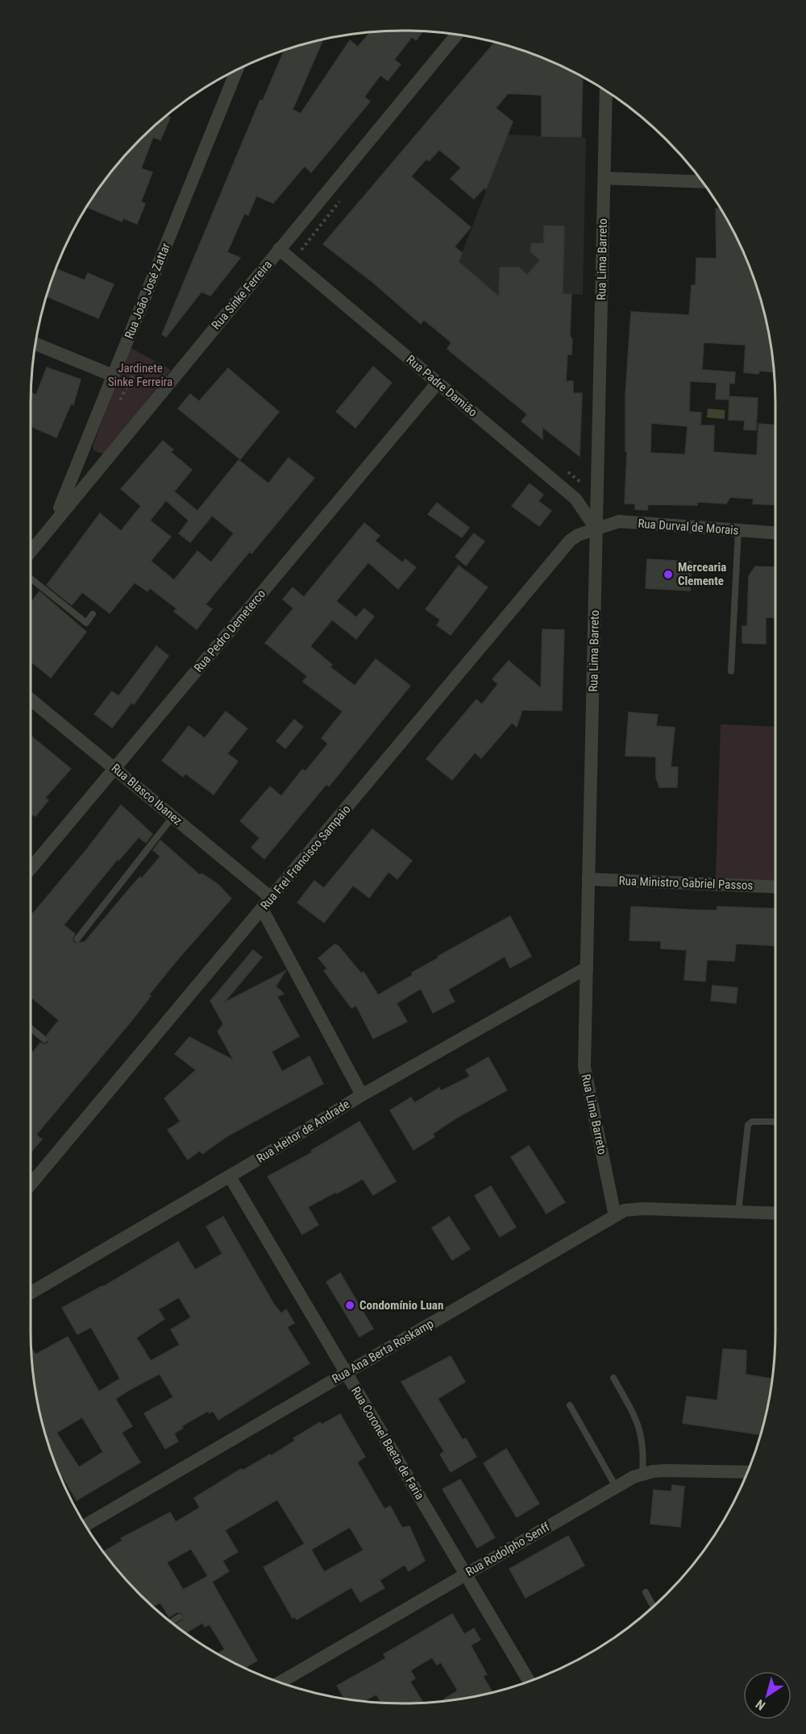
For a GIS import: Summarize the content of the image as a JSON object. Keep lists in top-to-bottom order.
{
  "streets": {
    "street": [
      "Rua Lima Barreto",
      "Rua João José Zattar",
      "Rua Sinke Ferreira",
      "Rua Padre Damião",
      "Rua Durval de Morais",
      "Rua Pedro Demeterco",
      "Rua Blasco Ibanez",
      "Rua Frei Francisco Sampaio",
      "Rua Ministro Gabriel Passos",
      "Rua Heitor de Andrade",
      "Rua Ana Berta Roskamp",
      "Rua Coronel Baeta de Faria",
      "Rua Rodolpho Senff"
    ]
  },
  "crossings": [
    ["Rua Lima Barreto", "Rua Padre Damião"],
    ["Rua Lima Barreto", "Rua Durval de Morais"],
    ["Rua Lima Barreto", "Rua Frei Francisco Sampaio"],
    ["Rua Lima Barreto", "Rua Ministro Gabriel Passos"],
    ["Rua Lima Barreto", "Rua Heitor de Andrade"],
    ["Rua Lima Barreto", "Rua Ana Berta Roskamp"],
    ["Rua João José Zattar", "Rua Sinke Ferreira"],
    ["Rua Sinke Ferreira", "Rua Padre Damião"],
    ["Rua Padre Damião", "Rua Durval de Morais"],
    ["Rua Padre Damião", "Rua Pedro Demeterco"],
    ["Rua Padre Damião", "Rua Frei Francisco Sampaio"],
    ["Rua Durval de Morais", "Rua Frei Francisco Sampaio"],
    ["Rua Pedro Demeterco", "Rua Blasco Ibanez"],
    ["Rua Blasco Ibanez", "Rua Frei Francisco Sampaio"],
    ["Rua Heitor de Andrade", "Rua Coronel Baeta de Faria"],
    ["Rua Ana Berta Roskamp", "Rua Coronel Baeta de Faria"],
    ["Rua Coronel Baeta de Faria", "Rua Rodolpho Senff"]
  ],
  "parks": ["Jardinete Sinke Ferreira"],
  "places": ["Mercearia Clemente", "Condomínio Luan"],
  "north": "bottom left"
}
